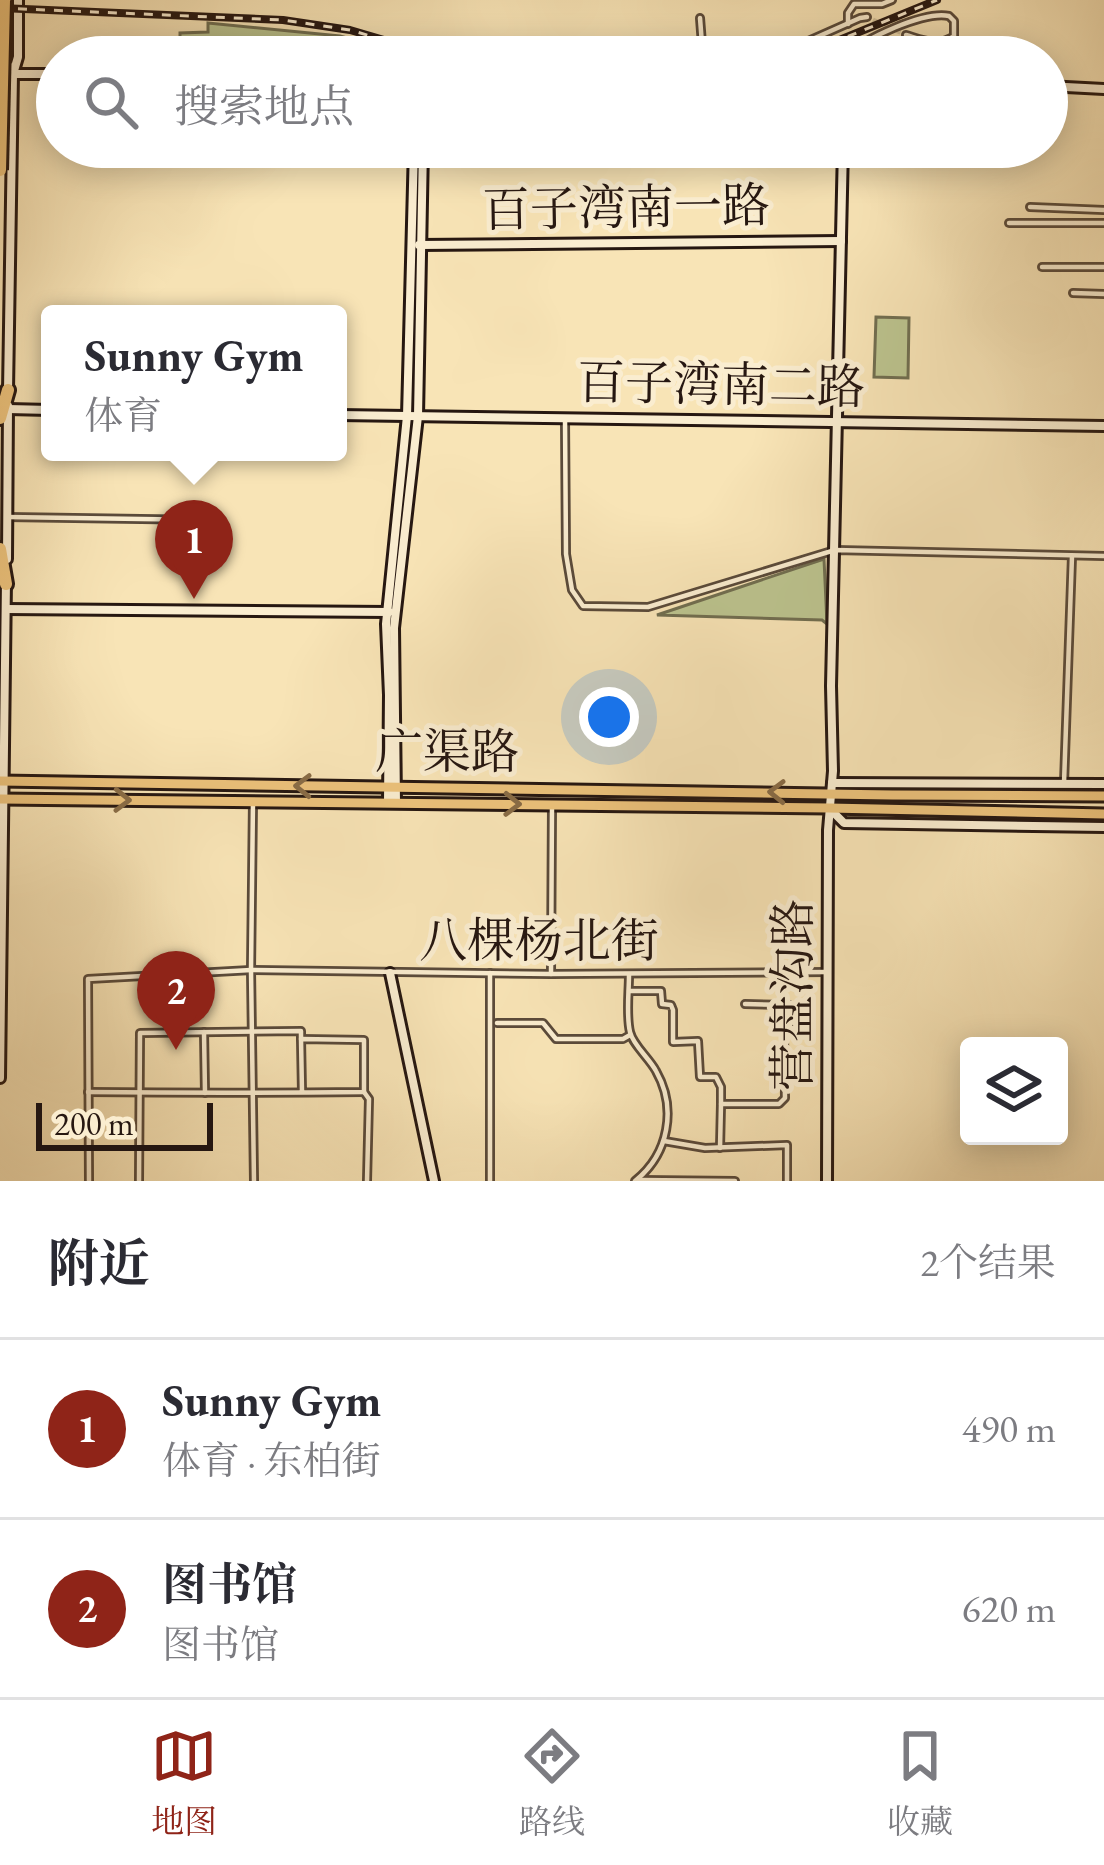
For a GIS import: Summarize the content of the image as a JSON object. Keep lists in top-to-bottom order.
{
  "streets": {
    "main road": ["广渠路"],
    "street": [
      "百子湾南一路",
      "百子湾南二路",
      "八棵杨北街",
      "营盘沟路"
    ]
  },
  "crossings": [
    ["百子湾南一路", "营盘沟路"],
    ["百子湾南二路", "营盘沟路"],
    ["广渠路", "营盘沟路"],
    ["八棵杨北街", "营盘沟路"]
  ],
  "scale_bar": "200 m",
  "page": {
    "search": "搜索地点",
    "popup": ["Sunny Gym", "体育"],
    "pins": ["1", "2"],
    "scale": "200 m",
    "heading": ["附近", "2个结果"],
    "list": [
      {
        "mark": "1",
        "name": "Sunny Gym",
        "note": "体育 · 东柏街",
        "value": "490 m"
      },
      {
        "mark": "2",
        "name": "图书馆",
        "note": "图书馆",
        "value": "620 m"
      }
    ],
    "nav": ["地图", "路线", "收藏"]
  }
}
